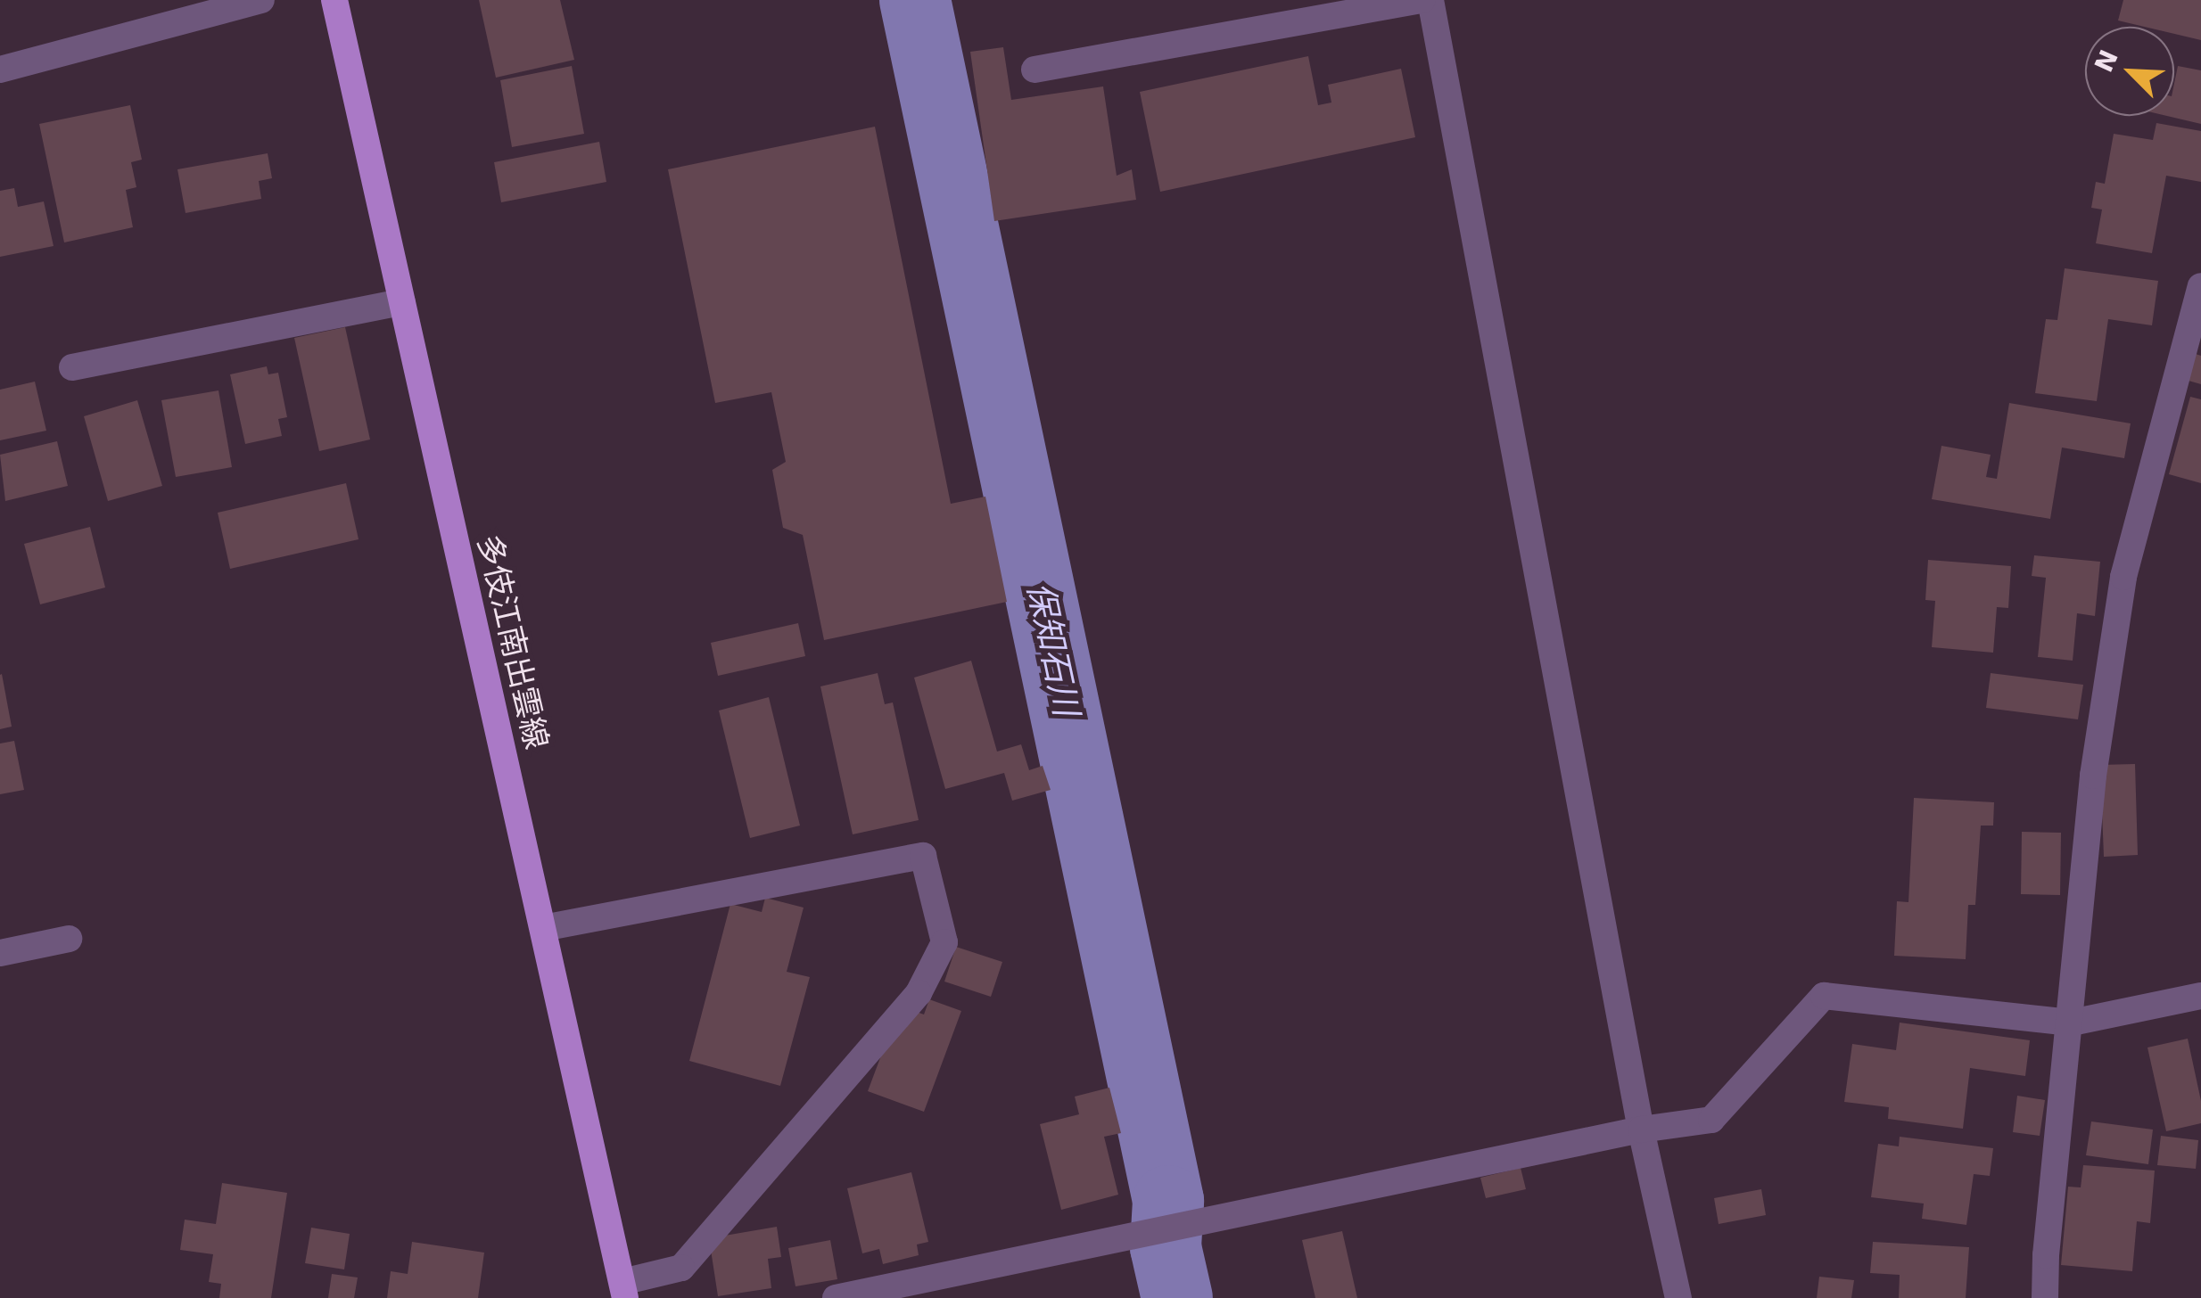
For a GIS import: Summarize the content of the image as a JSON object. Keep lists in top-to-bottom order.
{
  "streets": {
    "main road": ["多伎江南出雲線"]
  },
  "water": ["保知石川"],
  "north": "top left"
}
